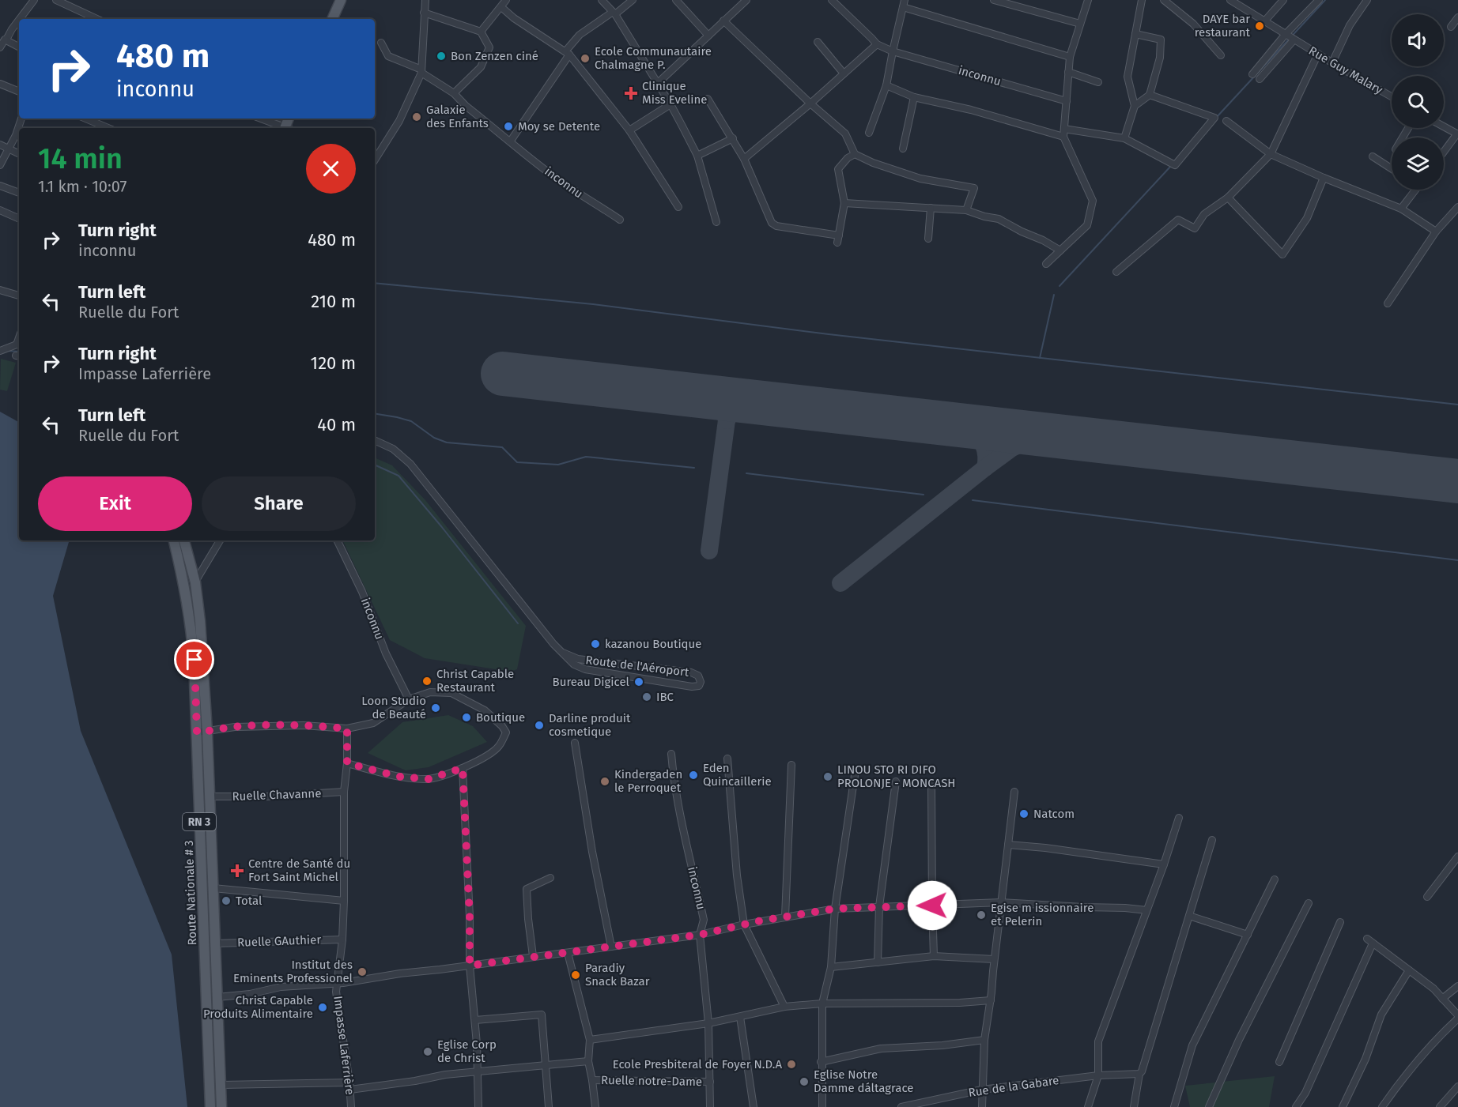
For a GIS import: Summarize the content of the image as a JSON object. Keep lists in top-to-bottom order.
{
  "streets": {
    "main road": ["RN 3", "Route Nationale # 3"],
    "street": [
      "Rue Guy Malary",
      "inconnu",
      "Route de l'Aéroport",
      "Ruelle Chavanne",
      "Ruelle GAuthier",
      "Impasse Laferrière",
      "Ruelle notre-Dame",
      "Rue de la Gabare"
    ]
  },
  "crossings": [
    ["inconnu", "Ruelle notre-Dame"],
    ["Ruelle Chavanne", "Route Nationale # 3"],
    ["Ruelle Chavanne", "Impasse Laferrière"],
    ["Route Nationale # 3", "Ruelle GAuthier"],
    ["Route Nationale # 3", "Ruelle notre-Dame"],
    ["Ruelle GAuthier", "Impasse Laferrière"],
    ["Impasse Laferrière", "Ruelle notre-Dame"]
  ],
  "places": {
    "other": [
      "DAYE bar restaurant",
      "Bon Zenzen ciné",
      "Ecole Communautaire Chalmagne P.",
      "Galaxie des Enfants",
      "Moy se Detente",
      "kazanou Boutique",
      "Christ Capable Restaurant",
      "Bureau Digicel",
      "IBC",
      "Loon Studio de Beauté",
      "Boutique",
      "Darline produit cosmetique",
      "Eden Quincaillerie",
      "LINOU STO RI DIFO PROLONJE - MONCASH",
      "Kindergaden le Perroquet",
      "Natcom",
      "Total",
      "Egise m issionnaire et Pelerin",
      "Institut des Eminents Professionel",
      "Paradiy Snack Bazar",
      "Christ Capable Produits Alimentaire",
      "Eglise Corp de Christ",
      "Ecole Presbiteral de Foyer N.D.A",
      "Eglise Notre Damme dáltagrace"
    ],
    "health": ["Clinique Miss Eveline", "Centre de Santé du Fort Saint Michel"]
  },
  "page": {
    "turn": ["480 m", "inconnu"],
    "heading": ["14 min", "1.1 km · 10:07"],
    "list": [
      {
        "name": "Turn right",
        "note": "inconnu",
        "value": "480 m"
      },
      {
        "name": "Turn left",
        "note": "Ruelle du Fort",
        "value": "210 m"
      },
      {
        "name": "Turn right",
        "note": "Impasse Laferrière",
        "value": "120 m"
      },
      {
        "name": "Turn left",
        "note": "Ruelle du Fort",
        "value": "40 m"
      }
    ],
    "buttons": ["Exit", "Share"]
  }
}
